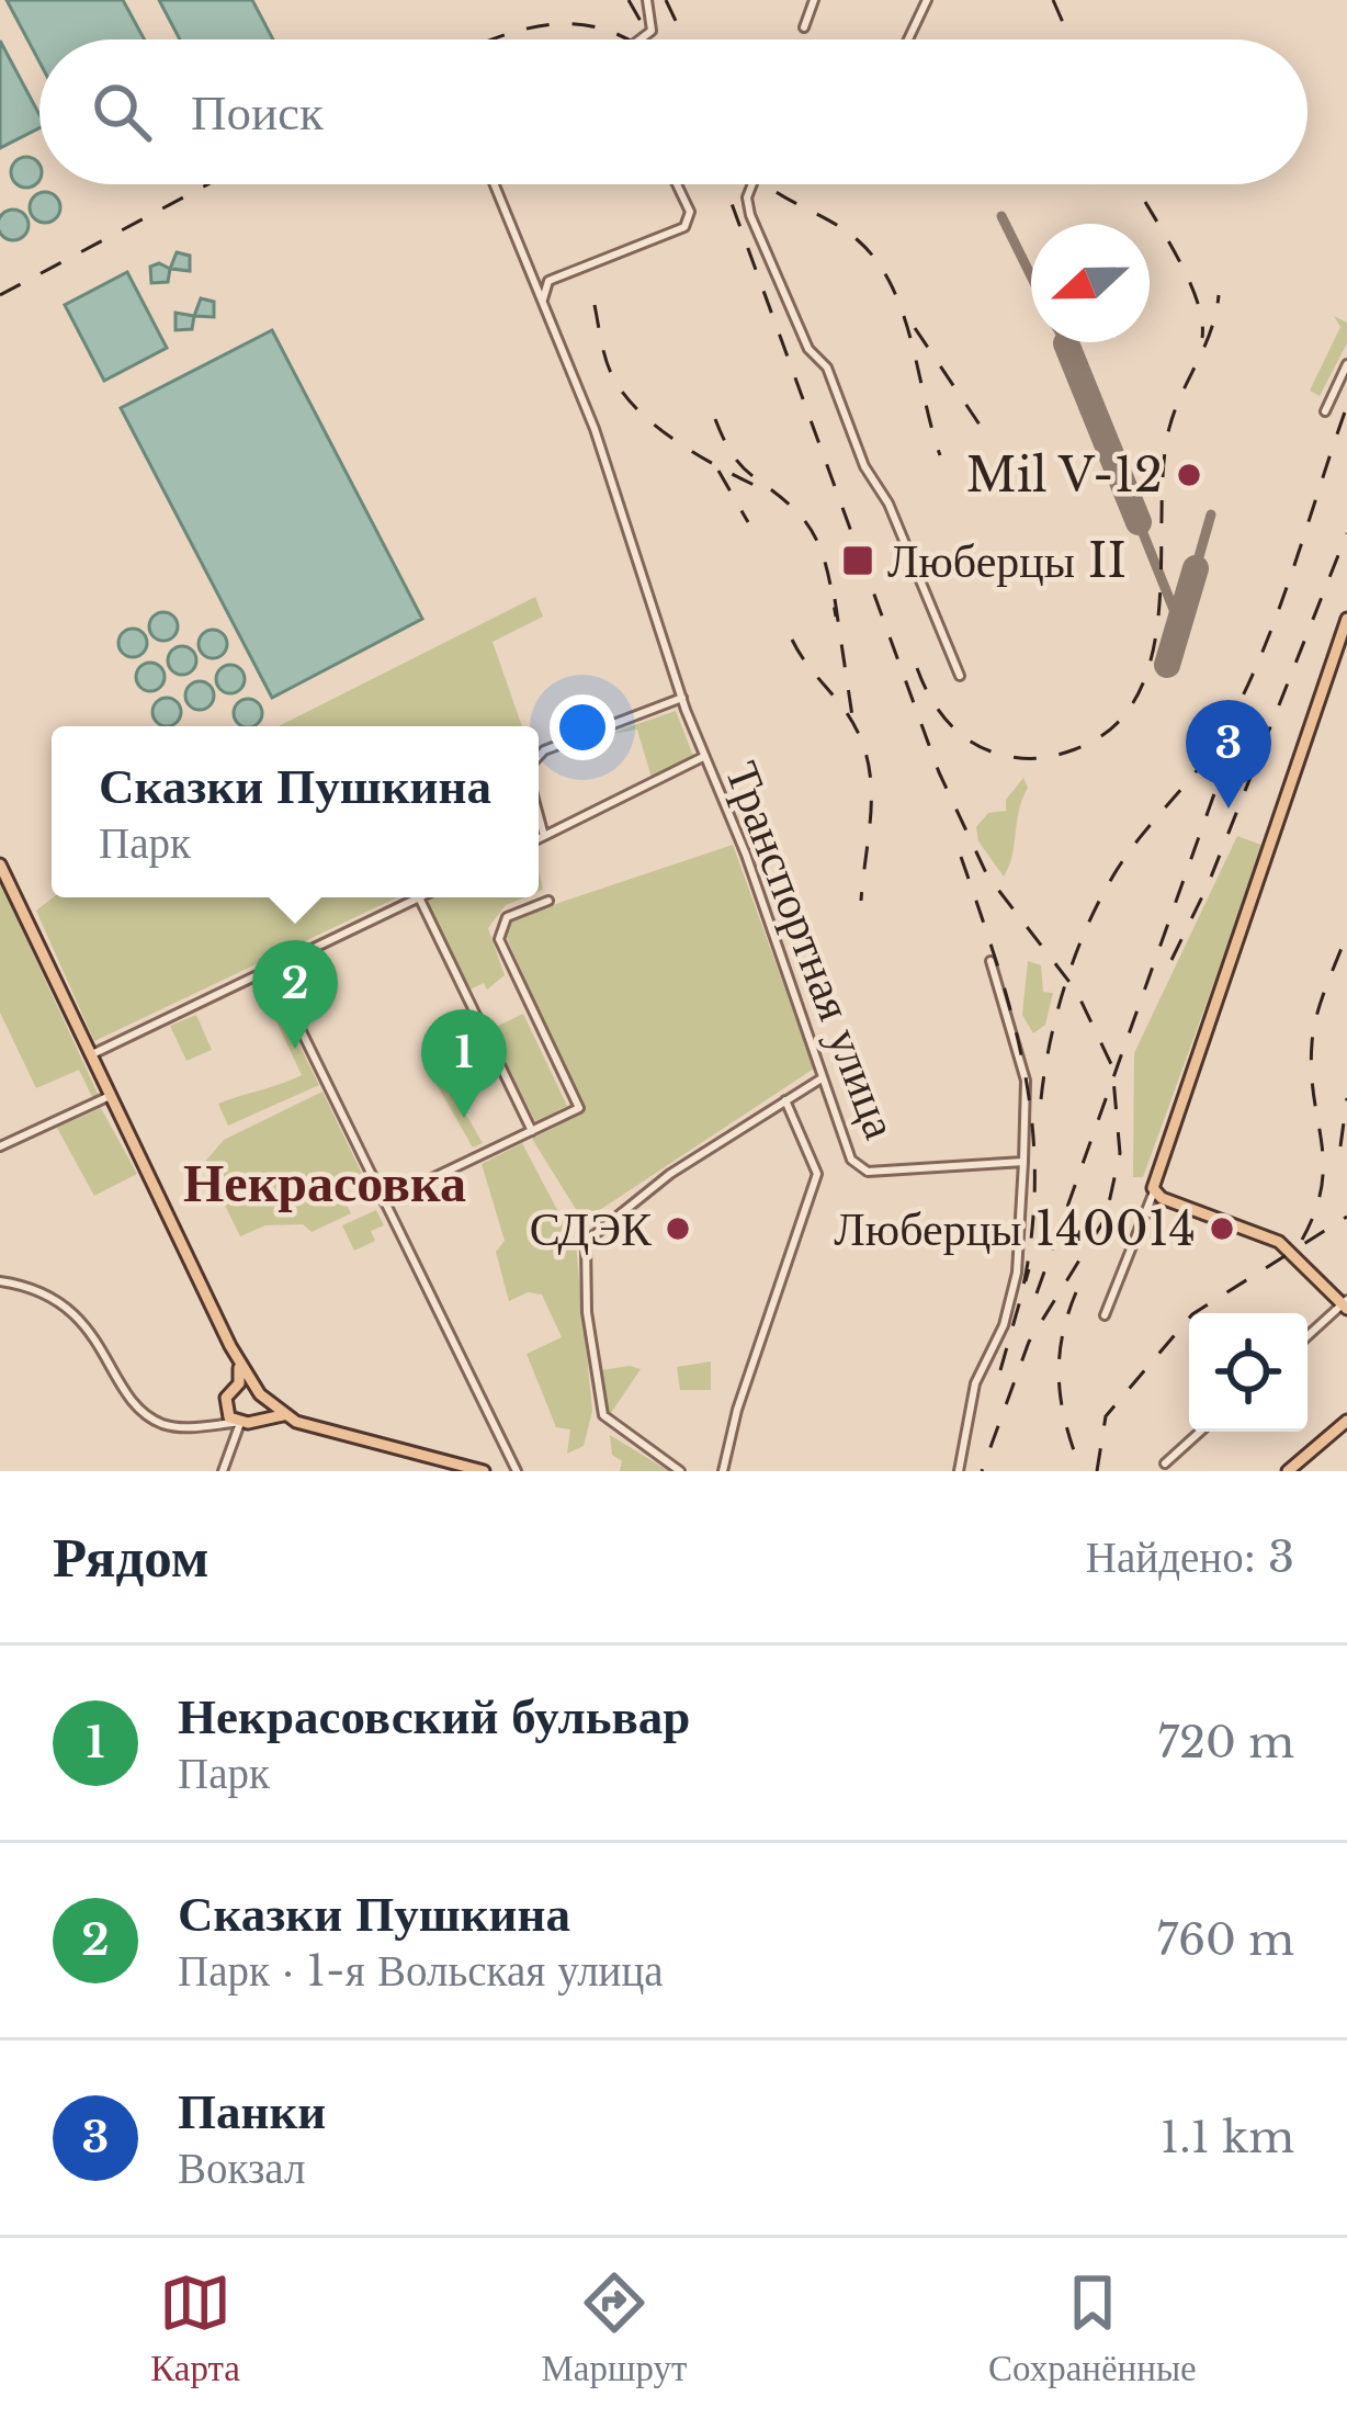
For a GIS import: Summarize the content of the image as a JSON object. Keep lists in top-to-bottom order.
{
  "streets": {
    "street": ["Транспортная улица"]
  },
  "districts": ["Некрасовка"],
  "places": {
    "other": ["Mil V-12", "СДЭК", "Люберцы 140014"],
    "transit": ["Люберцы II"]
  },
  "north": "left",
  "page": {
    "search": "Поиск",
    "pins": ["3", "2", "1"],
    "popup": ["Сказки Пушкина", "Парк"],
    "heading": ["Рядом", "Найдено: 3"],
    "list": [
      {
        "mark": "1",
        "name": "Некрасовский бульвар",
        "note": "Парк",
        "value": "720 m"
      },
      {
        "mark": "2",
        "name": "Сказки Пушкина",
        "note": "Парк · 1-я Вольская улица",
        "value": "760 m"
      },
      {
        "mark": "3",
        "name": "Панки",
        "note": "Вокзал",
        "value": "1.1 km"
      }
    ],
    "nav": ["Карта", "Маршрут", "Сохранённые"]
  }
}
